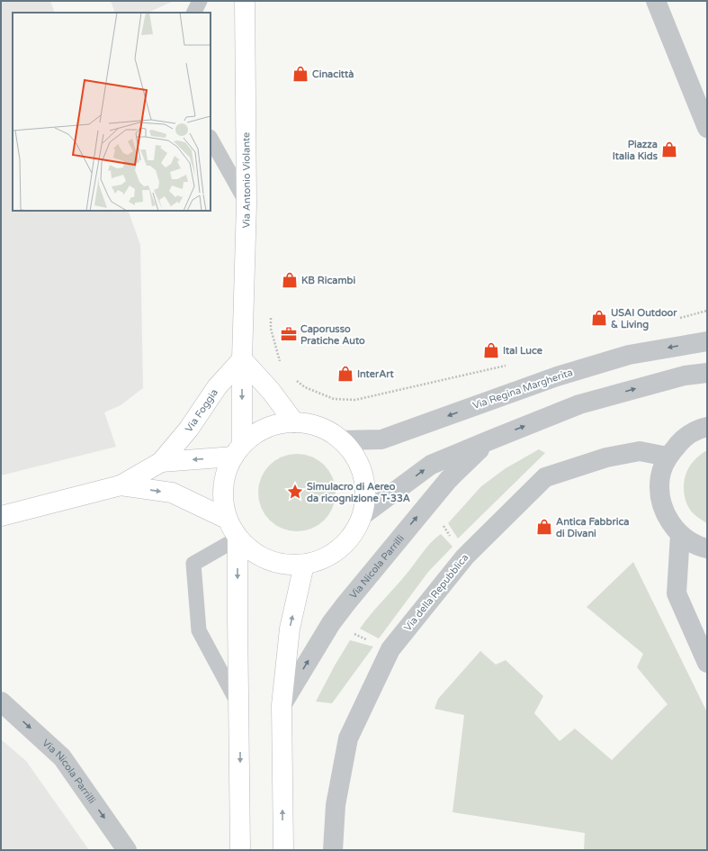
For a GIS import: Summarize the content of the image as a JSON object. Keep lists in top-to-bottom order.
{
  "streets": {
    "main road": ["Via Antonio Violante", "Via Foggia"],
    "street": ["Via Regina Margherita", "Via Nicola Parrilli", "Via della Repubblica"]
  },
  "crossings": [
    ["Via Antonio Violante", "Via Foggia"]
  ],
  "places": {
    "shop": [
      "Cinacittà",
      "Piazza Italia Kids",
      "KB Ricambi",
      "USAI Outdoor & Living",
      "Ital Luce",
      "InterArt",
      "Antica Fabbrica di Divani"
    ],
    "office": ["Caporusso Pratiche Auto"],
    "place": ["Simulacro di Aereo da ricognizione T-33A"]
  }
}
